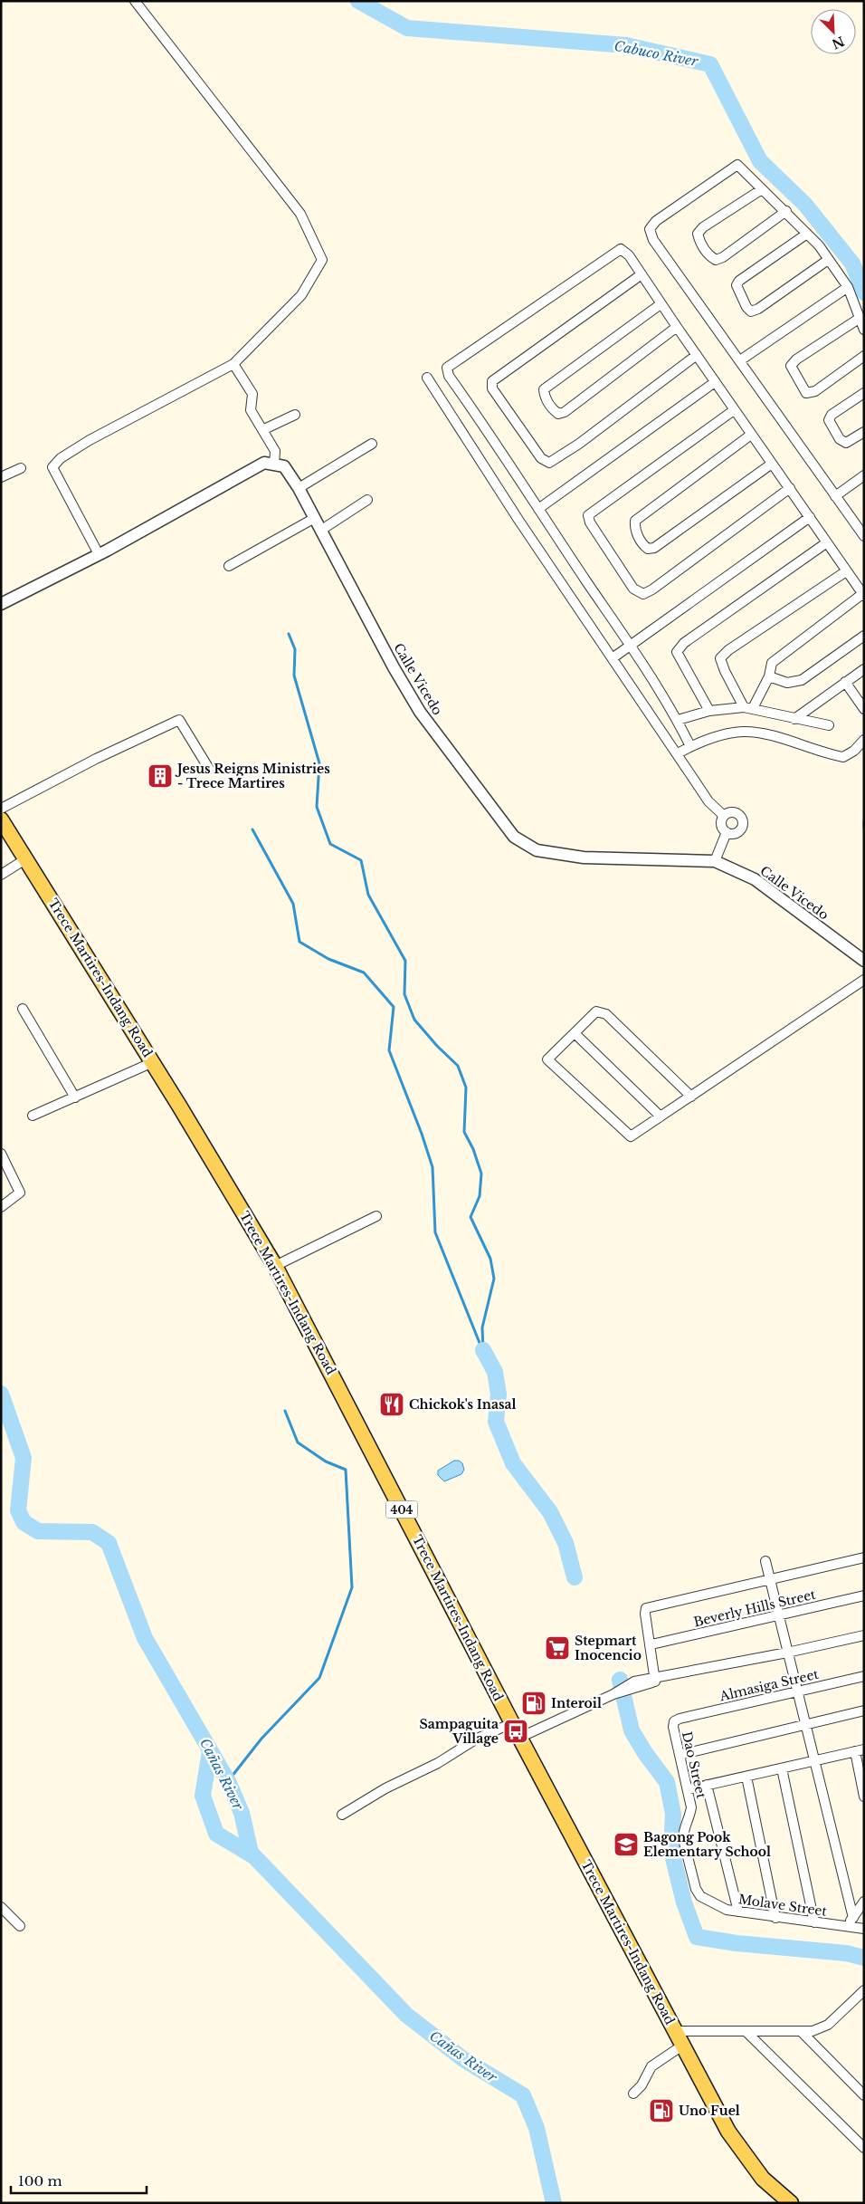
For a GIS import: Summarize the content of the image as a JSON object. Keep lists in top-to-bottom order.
{
  "streets": {
    "main road": ["Trece Martires-Indang Road", "404"],
    "street": [
      "Calle Vicedo",
      "Beverly Hills Street",
      "Almasiga Street",
      "Dao Street",
      "Molave Street"
    ]
  },
  "crossings": [
    ["Almasiga Street", "Dao Street"],
    ["Dao Street", "Molave Street"]
  ],
  "water": ["Cabuco River", "Cañas River"],
  "places": {
    "building": ["Jesus Reigns Ministries - Trece Martires"],
    "restaurant": ["Chickok's Inasal"],
    "supermarket": ["Stepmart Inocencio"],
    "fuel station": ["Interoil", "Uno Fuel"],
    "bus stop": ["Sampaguita Village"],
    "school or university": ["Bagong Pook Elementary School"]
  },
  "scale_bar": "100 m",
  "north": "bottom right"
}
